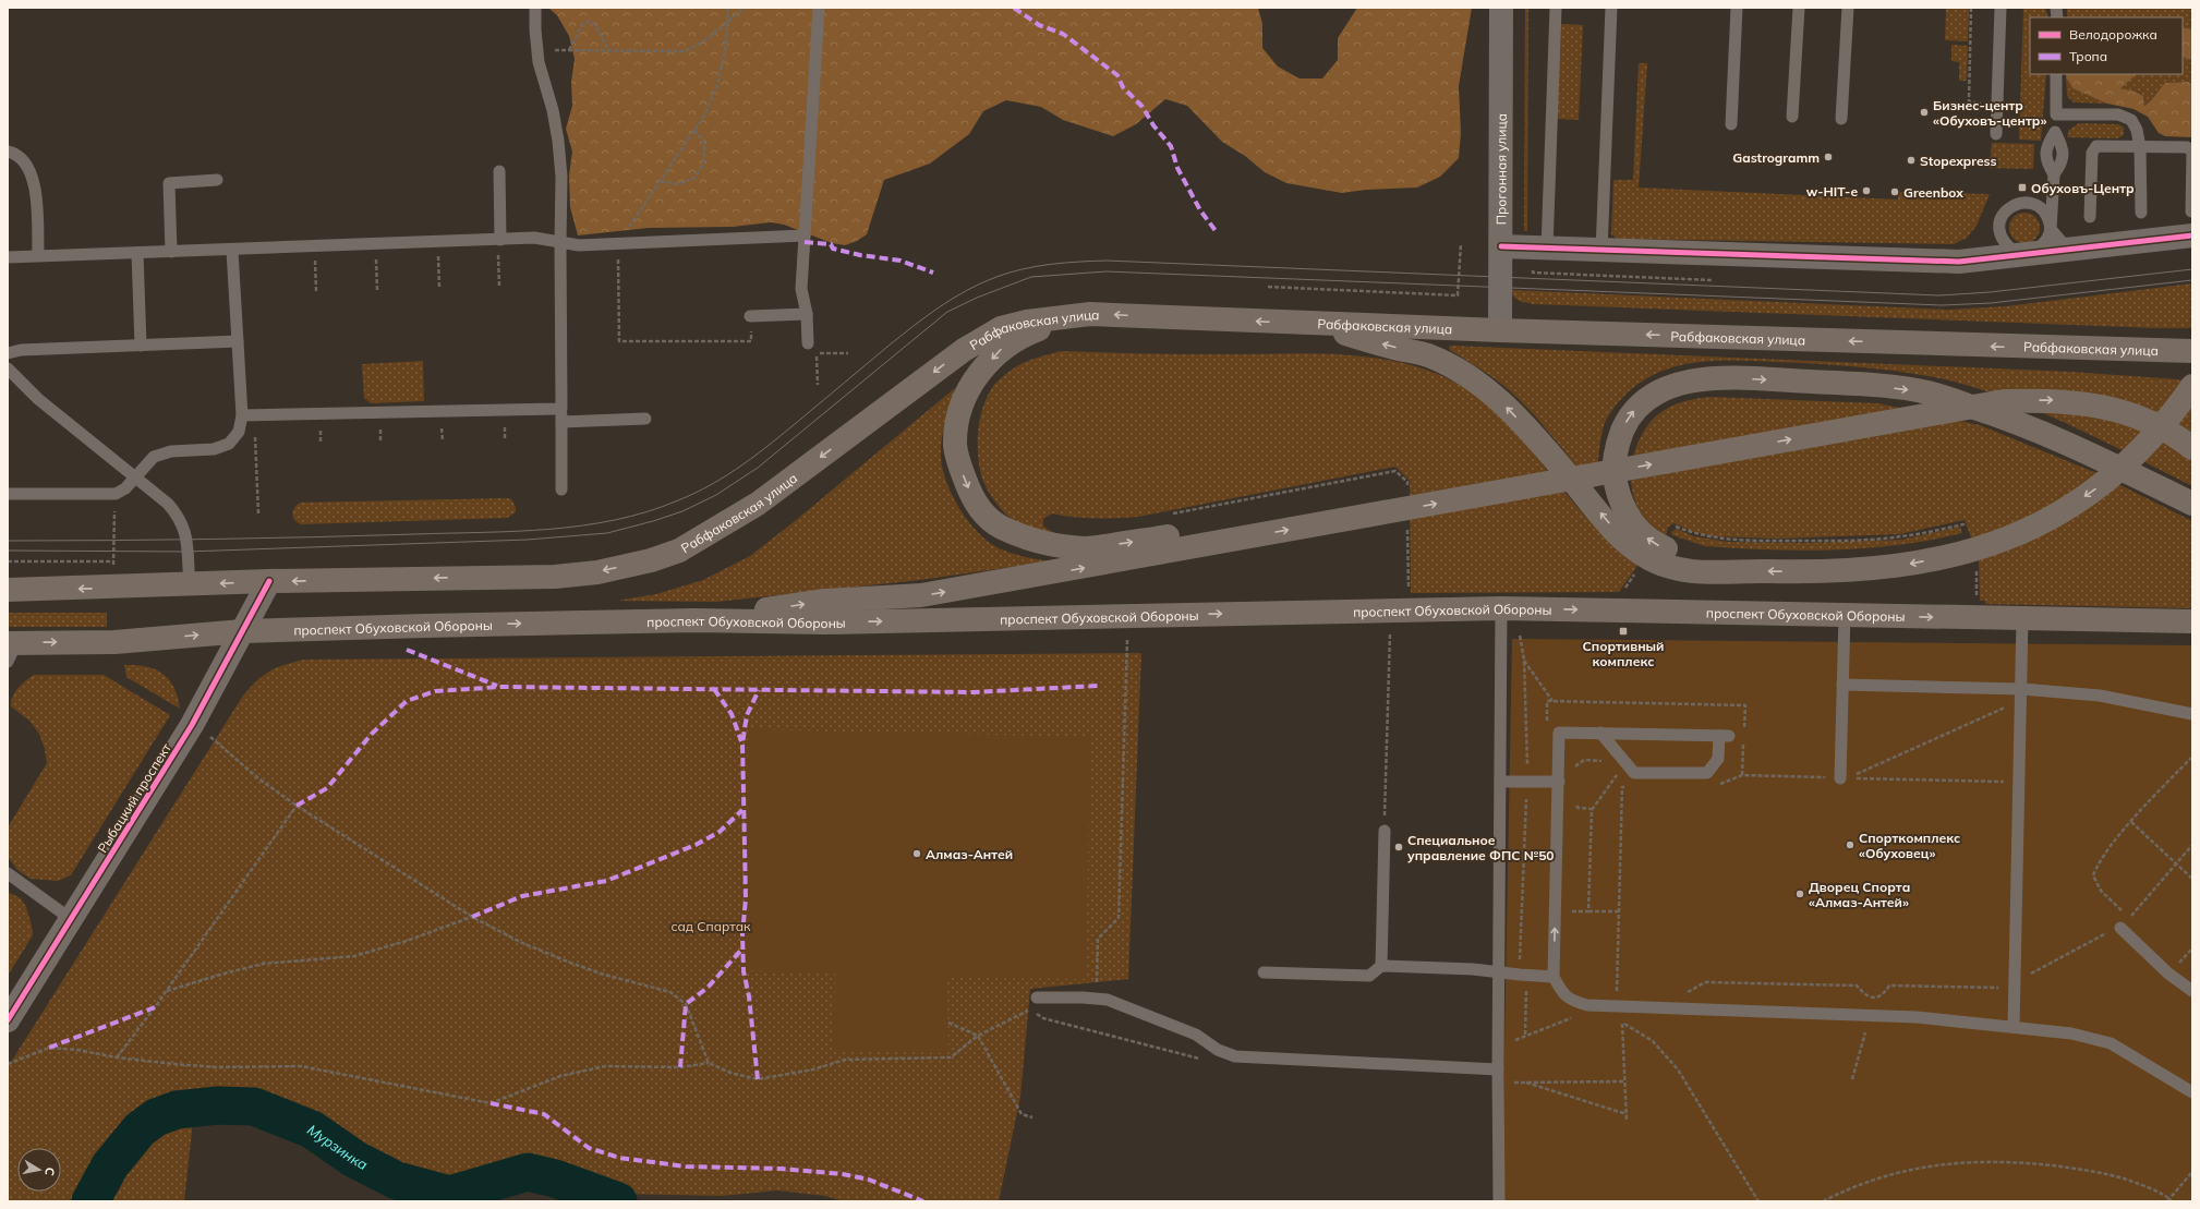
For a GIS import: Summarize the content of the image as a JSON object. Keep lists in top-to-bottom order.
{
  "streets": {
    "main road": ["Рабфаковская улица", "проспект Обуховской Обороны"],
    "street": ["Прогонная улица", "Рыбацкий проспект"]
  },
  "crossings": [
    ["Прогонная улица", "Рабфаковская улица"],
    ["Рабфаковская улица", "Рыбацкий проспект"],
    ["проспект Обуховской Обороны", "Рыбацкий проспект"]
  ],
  "water": ["Мурзинка"],
  "parks": ["сад Спартак"],
  "places": {
    "other": [
      "Бизнес-центр «Обуховъ-центр»",
      "Gastrogramm",
      "Stopexpress",
      "w-HIT-e",
      "Greenbox",
      "Спорткомплекс «Обуховец»",
      "Специальное управление ФПС №50",
      "Алмаз-Антей",
      "Дворец Спорта «Алмаз-Антей»"
    ],
    "transit": ["Обуховъ-Центр", "Спортивный комплекс"]
  },
  "legend": ["Велодорожка", "Тропа"],
  "north": "right"
}
